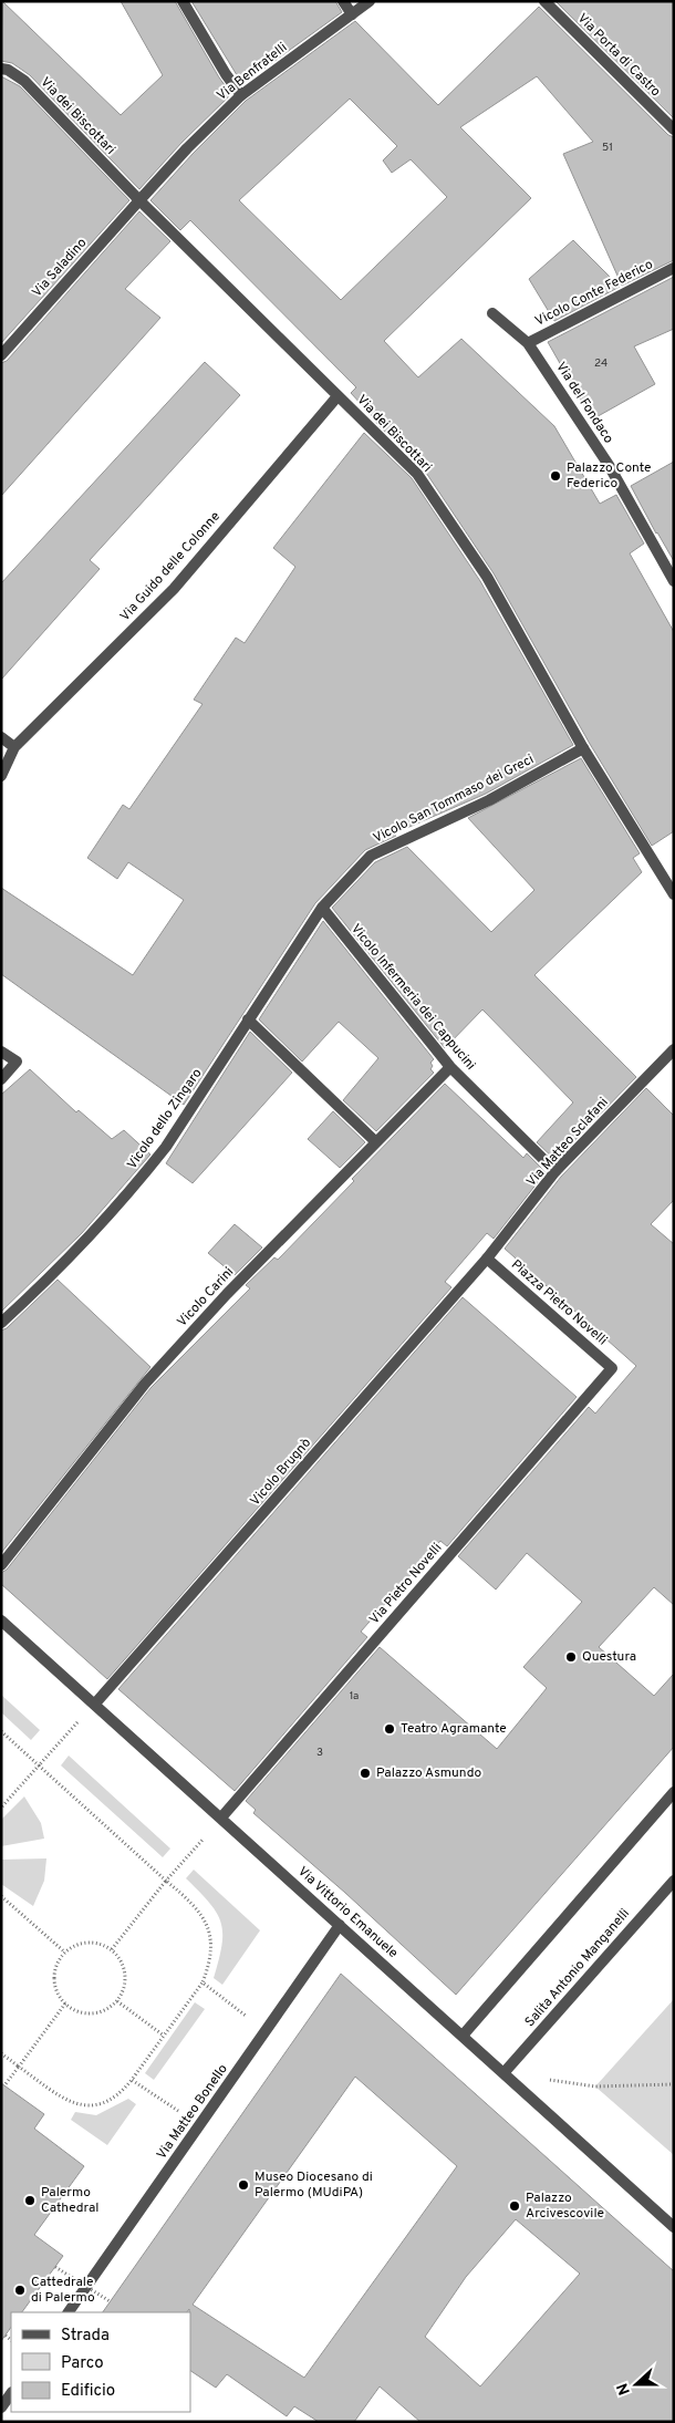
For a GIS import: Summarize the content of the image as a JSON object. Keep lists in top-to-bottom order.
{
  "streets": {
    "street": [
      "Via Porta di Castro",
      "Via Benfratelli",
      "Via dei Biscottari",
      "Via Saladino",
      "Vicolo Conte Federico",
      "Via del Fondaco",
      "Via Guido delle Colonne",
      "Vicolo San Tommaso dei Greci",
      "Vicolo Infermeria dei Cappucini",
      "Vicolo dello Zingaro",
      "Via Matteo Sclafani",
      "Vicolo Carini",
      "Piazza Pietro Novelli",
      "Vicolo Brugnò",
      "Via Pietro Novelli",
      "Via Vittorio Emanuele",
      "Salita Antonio Manganelli",
      "Via Matteo Bonello"
    ]
  },
  "crossings": [
    ["Via Benfratelli", "Via dei Biscottari"],
    ["Via Benfratelli", "Via Saladino"],
    ["Via dei Biscottari", "Via Saladino"],
    ["Via dei Biscottari", "Via Guido delle Colonne"],
    ["Via dei Biscottari", "Vicolo San Tommaso dei Greci"],
    ["Vicolo Conte Federico", "Via del Fondaco"],
    ["Vicolo San Tommaso dei Greci", "Vicolo Infermeria dei Cappucini"],
    ["Vicolo San Tommaso dei Greci", "Vicolo dello Zingaro"],
    ["Vicolo Infermeria dei Cappucini", "Vicolo dello Zingaro"],
    ["Vicolo Infermeria dei Cappucini", "Via Matteo Sclafani"],
    ["Vicolo Infermeria dei Cappucini", "Vicolo Carini"],
    ["Via Matteo Sclafani", "Piazza Pietro Novelli"],
    ["Via Matteo Sclafani", "Vicolo Brugnò"],
    ["Piazza Pietro Novelli", "Vicolo Brugnò"],
    ["Piazza Pietro Novelli", "Via Pietro Novelli"],
    ["Vicolo Brugnò", "Via Vittorio Emanuele"],
    ["Via Pietro Novelli", "Via Vittorio Emanuele"],
    ["Via Vittorio Emanuele", "Salita Antonio Manganelli"],
    ["Via Vittorio Emanuele", "Via Matteo Bonello"]
  ],
  "places": [
    "Palazzo Conte Federico",
    "Questura",
    "Teatro Agramante",
    "Palazzo Asmundo",
    "Museo Diocesano di Palermo (MUdiPA)",
    "Palermo Cathedral",
    "Palazzo Arcivescovile",
    "Cattedrale di Palermo"
  ],
  "house_numbers": [
    "51",
    "24",
    "1a",
    "3"
  ],
  "legend": ["Strada", "Parco", "Edificio"],
  "north": "left"
}
